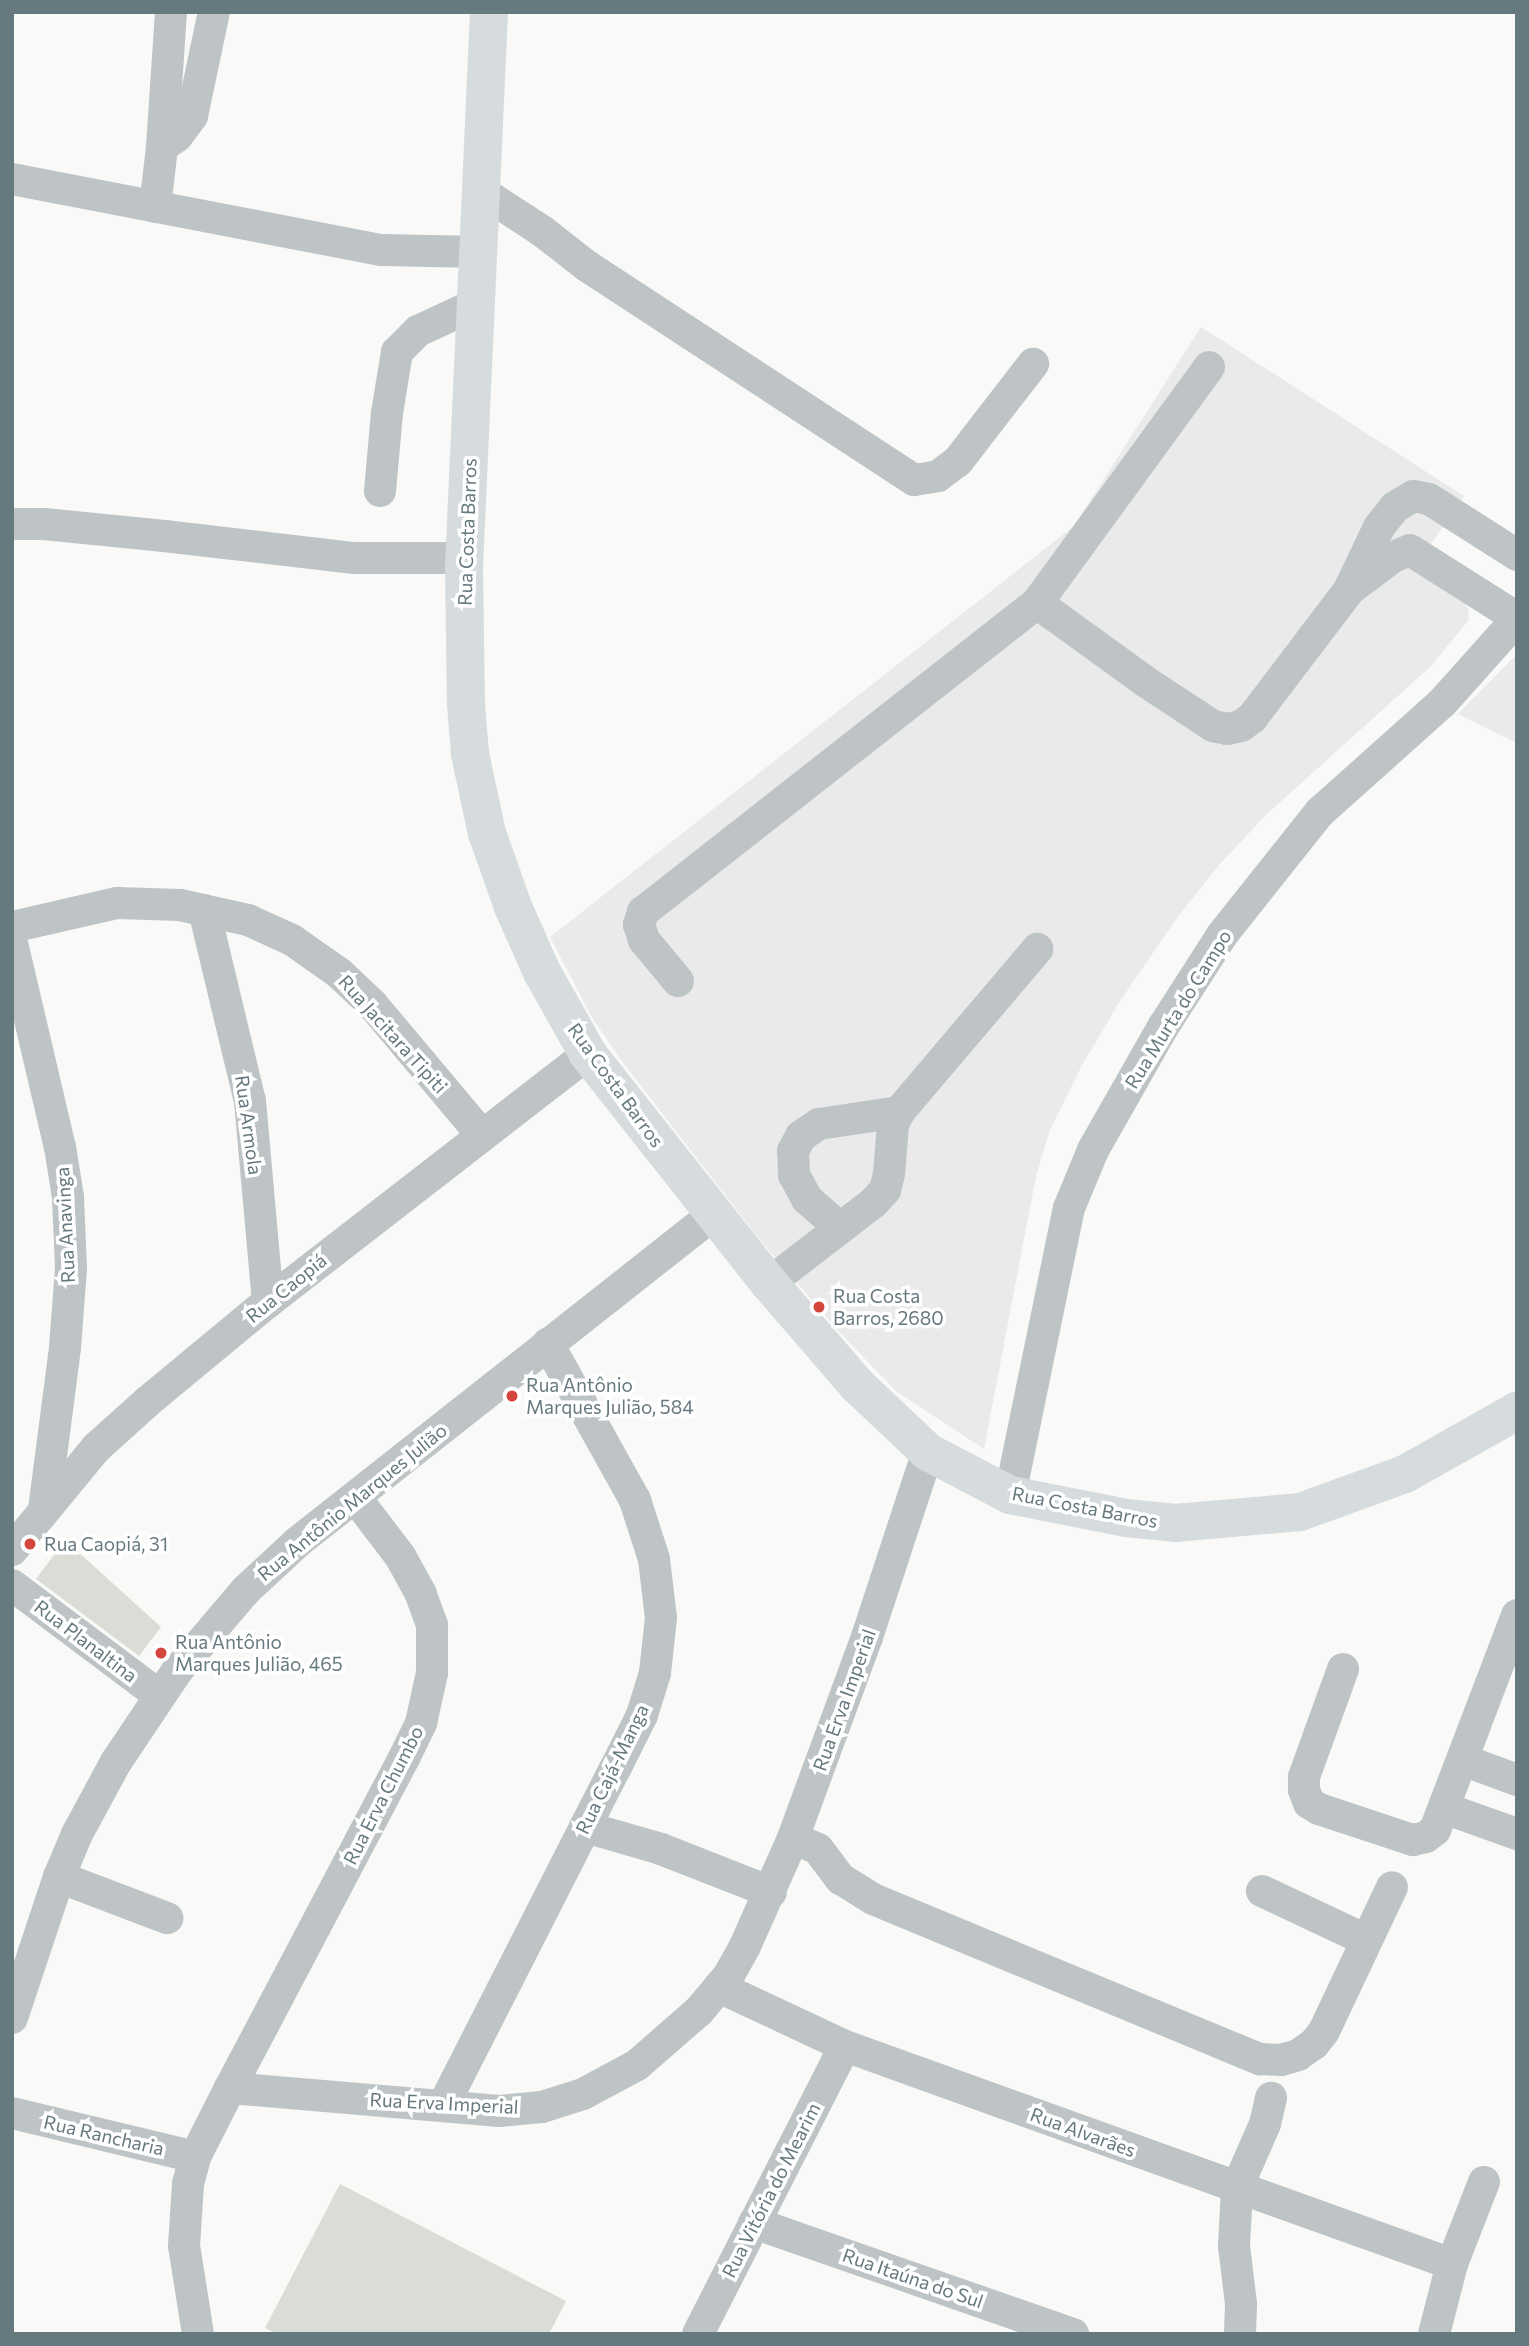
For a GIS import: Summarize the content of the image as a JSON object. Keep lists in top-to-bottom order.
{
  "streets": {
    "main road": ["Rua Costa Barros"],
    "street": [
      "Rua Murta do Campo",
      "Rua Jacitara Tipiti",
      "Rua Armola",
      "Rua Anavinga",
      "Rua Caopiá",
      "Rua Antônio Marques Julião",
      "Rua Planaltina",
      "Rua Erva Imperial",
      "Rua Cajá-Manga",
      "Rua Erva Chumbo",
      "Rua Alvarães",
      "Rua Rancharia",
      "Rua Vitória do Mearim",
      "Rua Itaúna do Sul"
    ]
  },
  "crossings": [
    ["Rua Costa Barros", "Rua Murta do Campo"],
    ["Rua Costa Barros", "Rua Caopiá"],
    ["Rua Costa Barros", "Rua Antônio Marques Julião"],
    ["Rua Costa Barros", "Rua Erva Imperial"],
    ["Rua Jacitara Tipiti", "Rua Armola"],
    ["Rua Jacitara Tipiti", "Rua Caopiá"],
    ["Rua Armola", "Rua Caopiá"],
    ["Rua Anavinga", "Rua Caopiá"],
    ["Rua Antônio Marques Julião", "Rua Planaltina"],
    ["Rua Antônio Marques Julião", "Rua Cajá-Manga"],
    ["Rua Antônio Marques Julião", "Rua Erva Chumbo"],
    ["Rua Erva Imperial", "Rua Cajá-Manga"],
    ["Rua Erva Imperial", "Rua Erva Chumbo"],
    ["Rua Erva Imperial", "Rua Alvarães"],
    ["Rua Alvarães", "Rua Vitória do Mearim"],
    ["Rua Vitória do Mearim", "Rua Itaúna do Sul"]
  ],
  "places": [
    "Rua Costa Barros, 2680",
    "Rua Antônio Marques Julião, 584",
    "Rua Caopiá, 31",
    "Rua Antônio Marques Julião, 465"
  ]
}
